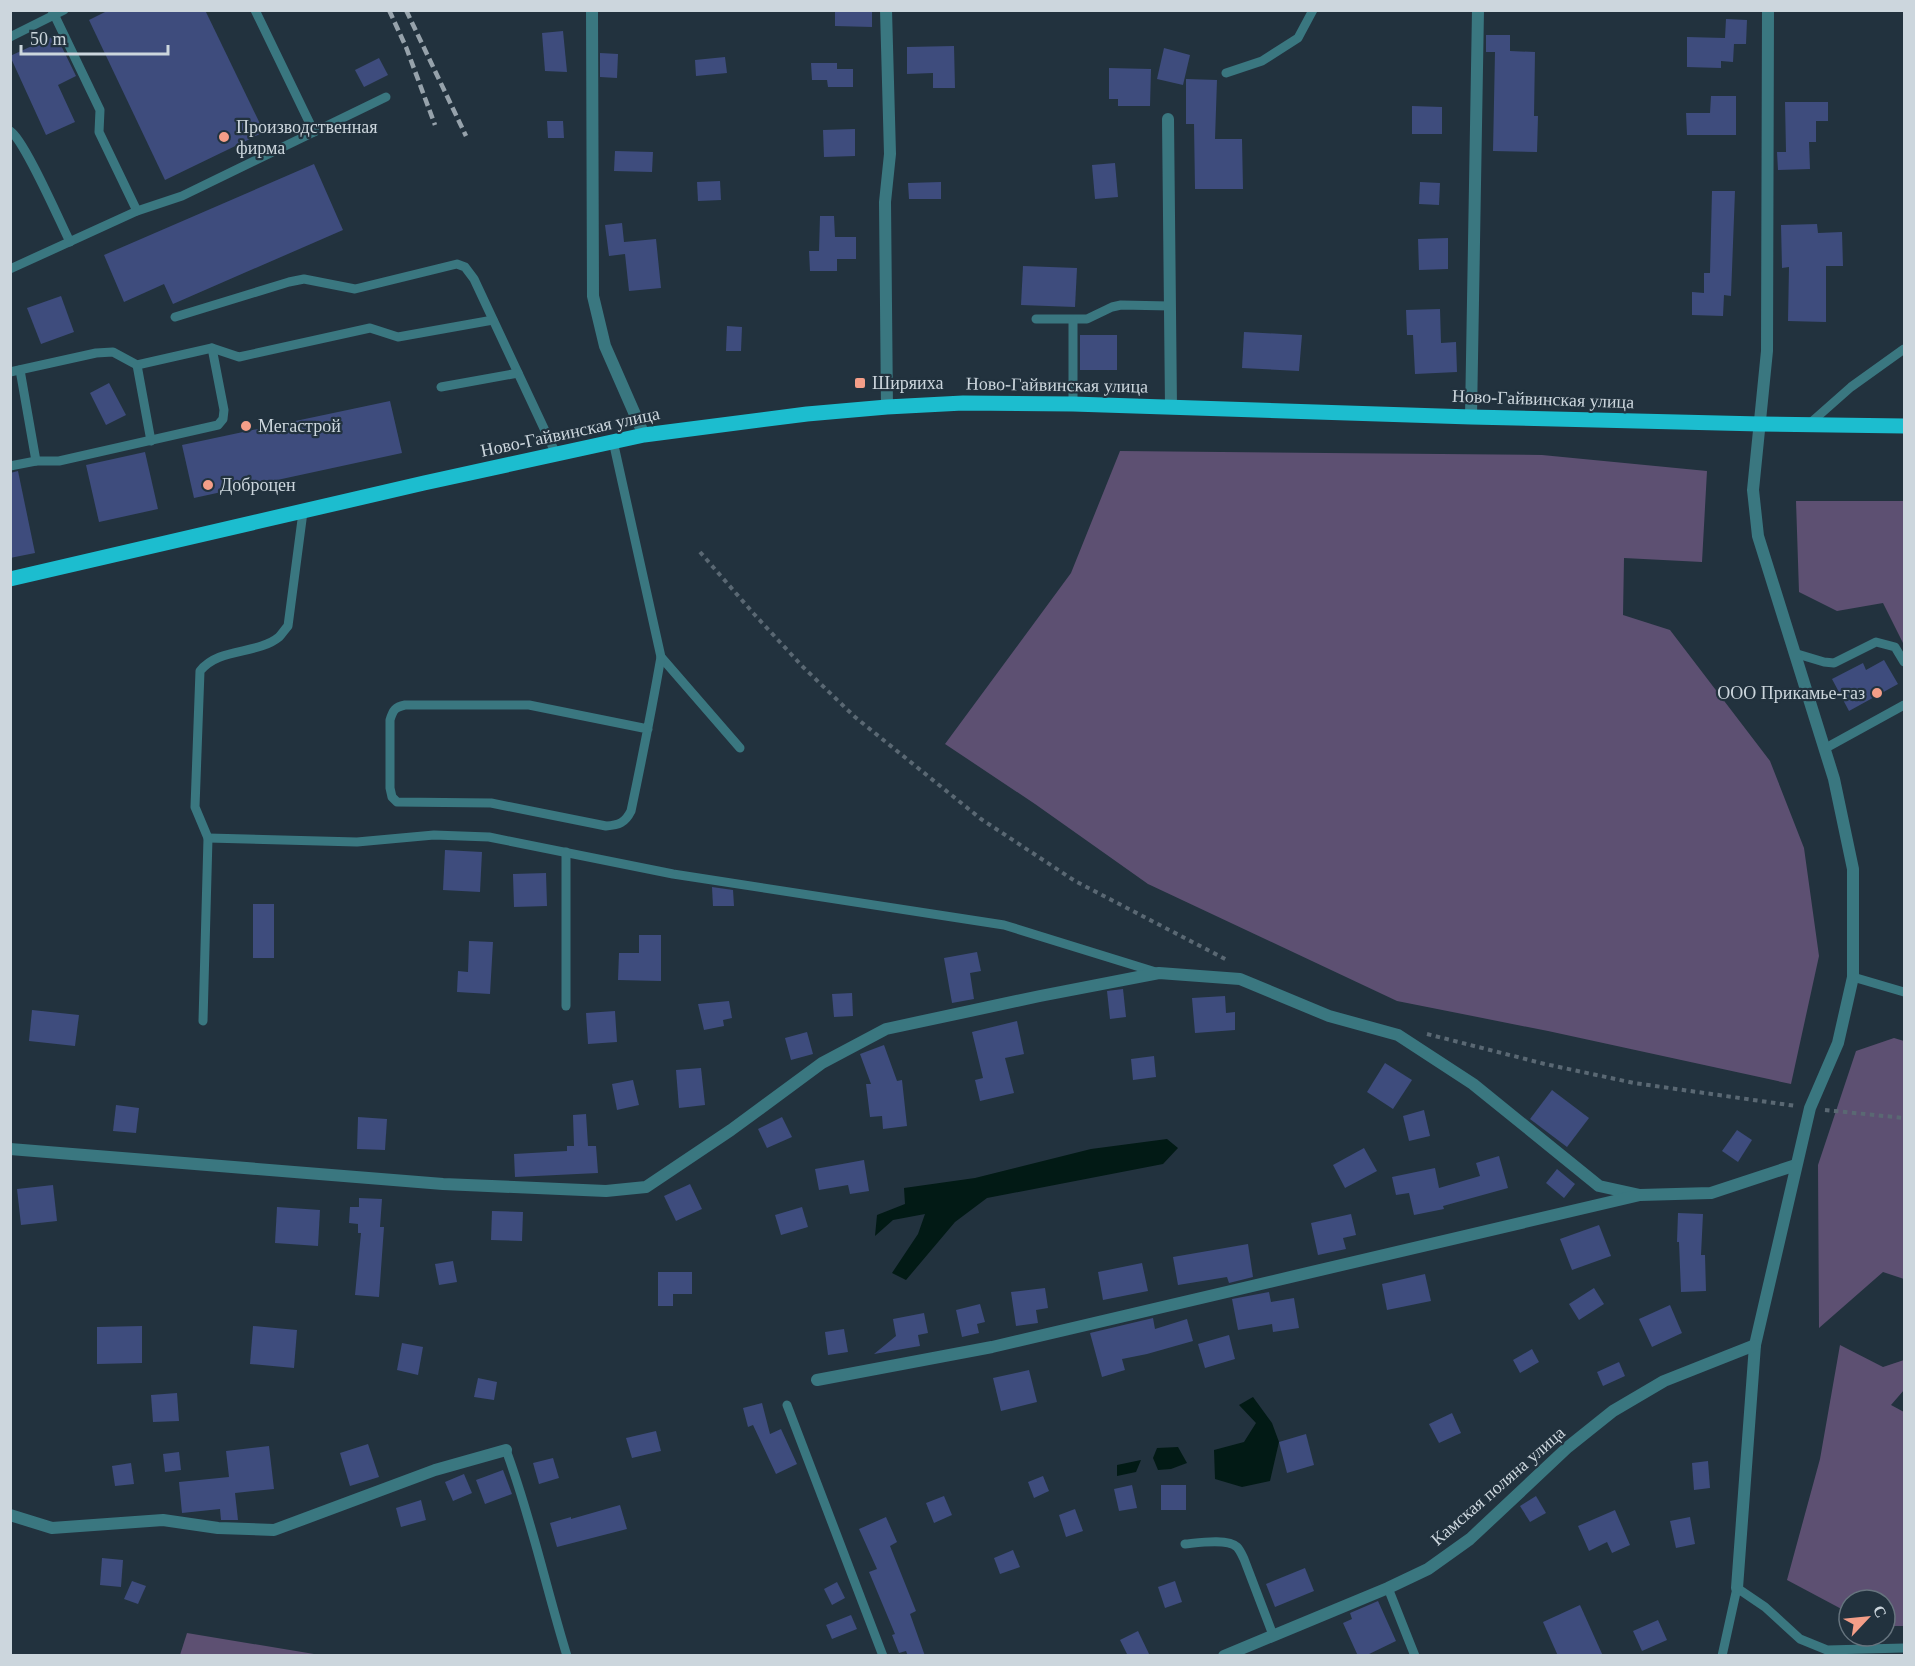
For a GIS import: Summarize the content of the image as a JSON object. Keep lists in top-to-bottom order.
{
  "streets": {
    "main road": ["Ново-Гайвинская улица"],
    "street": ["Камская поляна улица"]
  },
  "places": {
    "other": [
      "Производственная фирма",
      "Мегастрой",
      "Доброцен",
      "ООО Прикамье-газ"
    ],
    "transit": ["Ширяиха"]
  },
  "scale_bar": "50 m",
  "north": "top right"
}
